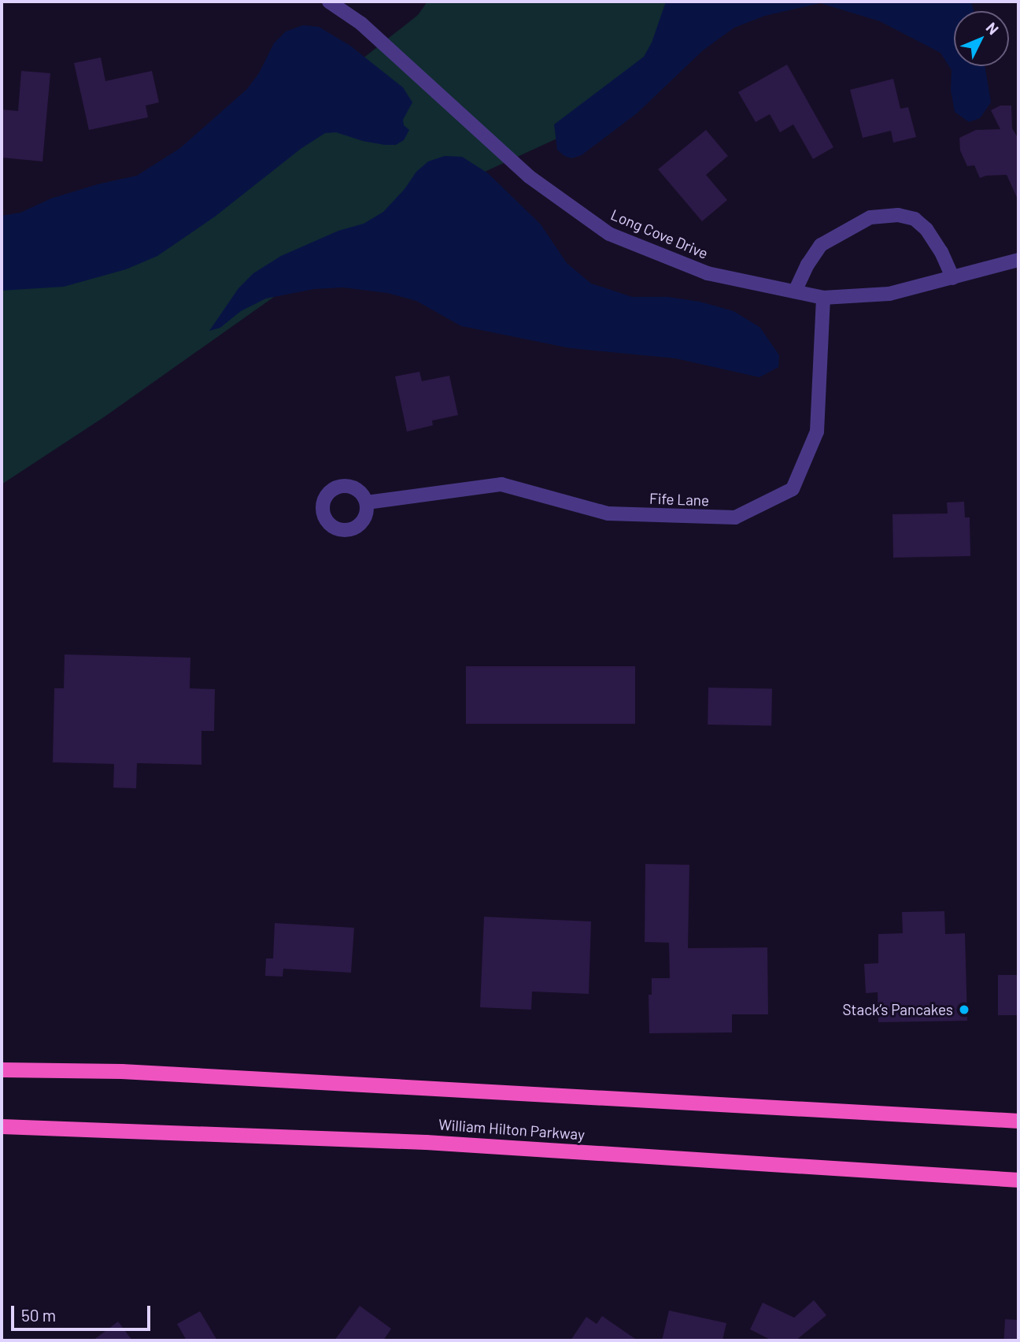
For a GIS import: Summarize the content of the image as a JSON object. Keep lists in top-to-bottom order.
{
  "streets": {
    "highway": ["William Hilton Parkway"],
    "street": ["Long Cove Drive", "Fife Lane"]
  },
  "crossings": [
    ["Long Cove Drive", "Fife Lane"]
  ],
  "places": ["Stack’s Pancakes"],
  "scale_bar": "50 m",
  "north": "top right"
}
